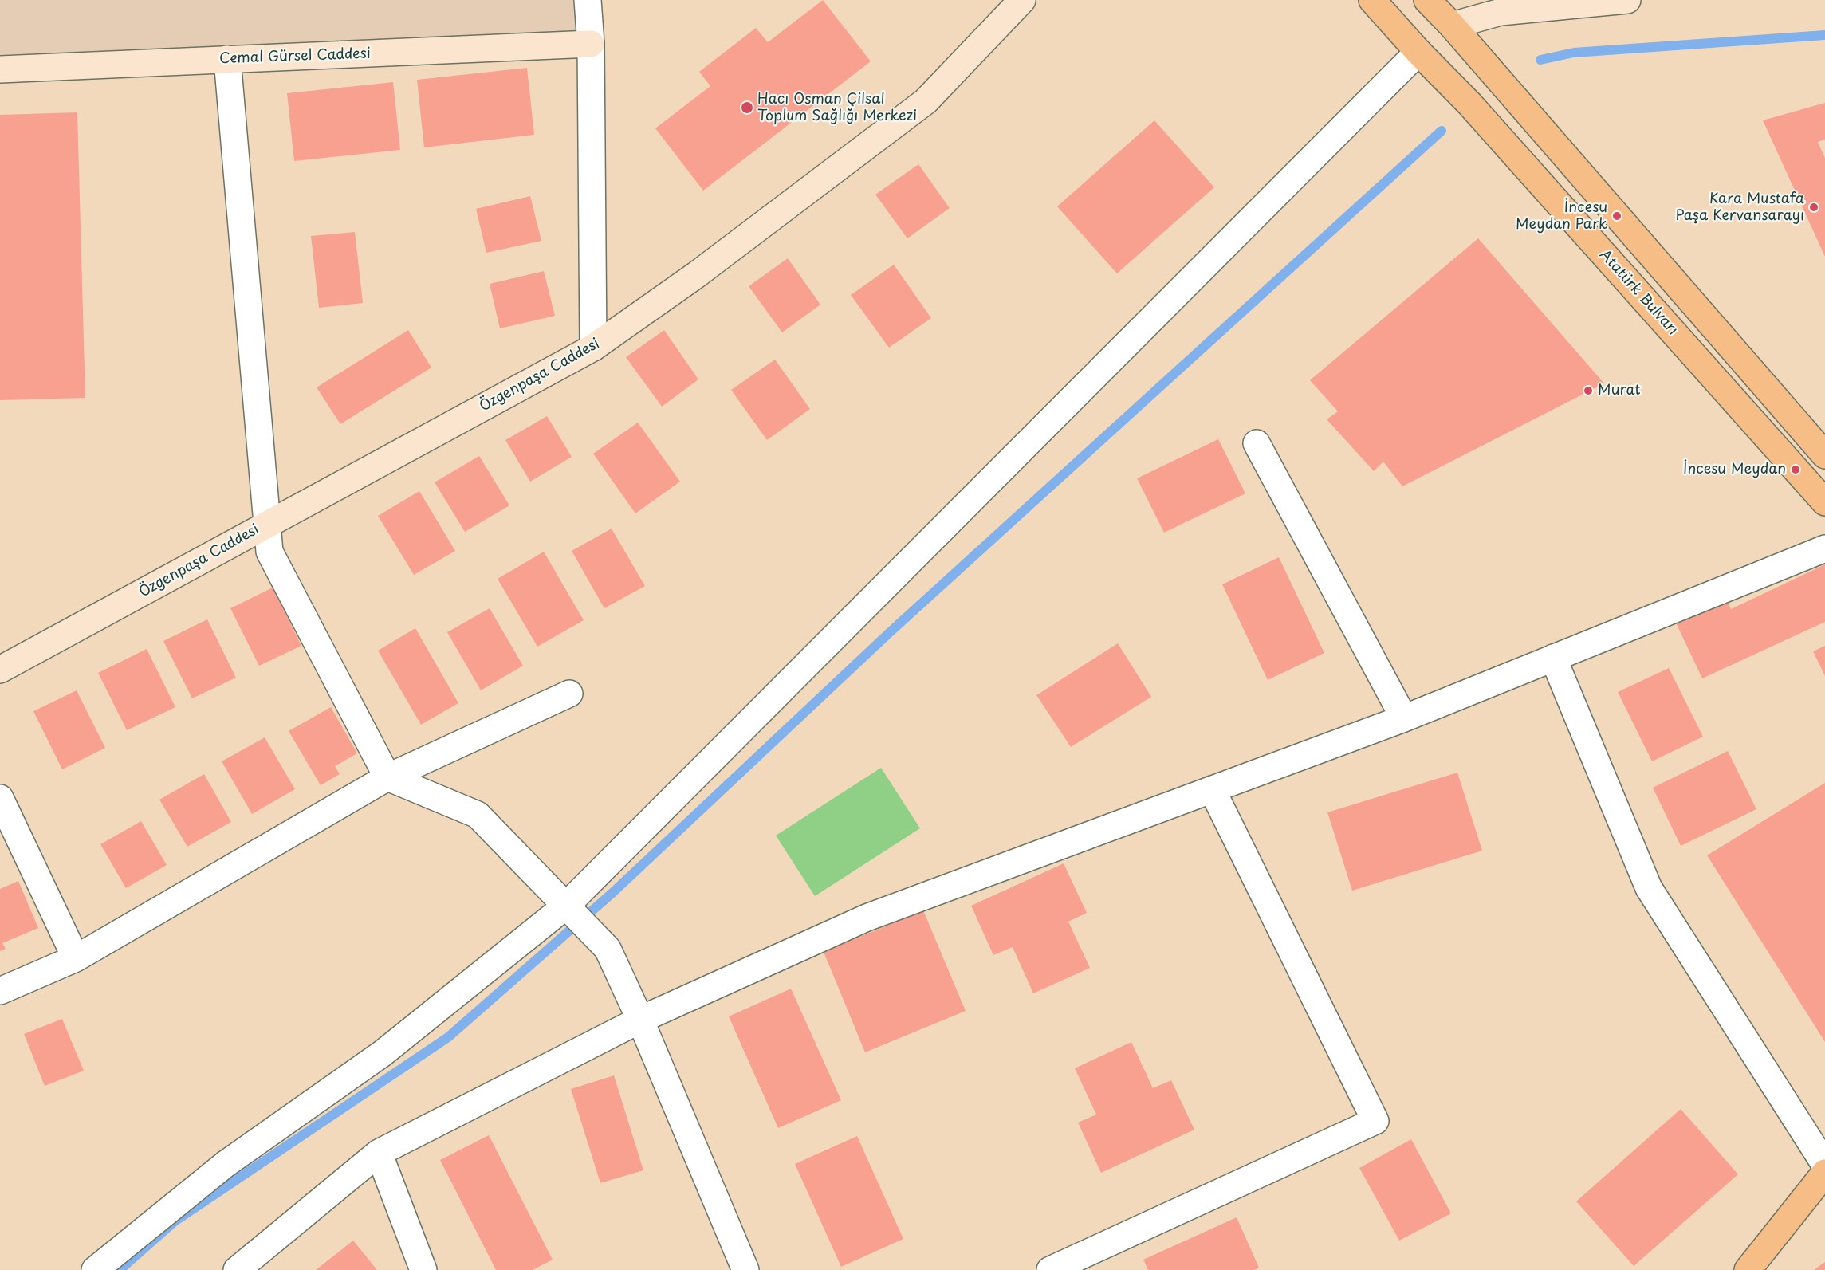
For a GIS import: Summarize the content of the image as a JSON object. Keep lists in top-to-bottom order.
{
  "streets": {
    "main road": ["Cemal Gürsel Caddesi", "Atatürk Bulvarı", "Özgenpaşa Caddesi"]
  },
  "places": [
    "Hacı Osman Çilsal Toplum Sağlığı Merkezi",
    "Kara Mustafa Paşa Kervansarayı",
    "İncesu Meydan Park",
    "Murat",
    "İncesu Meydan"
  ]
}
